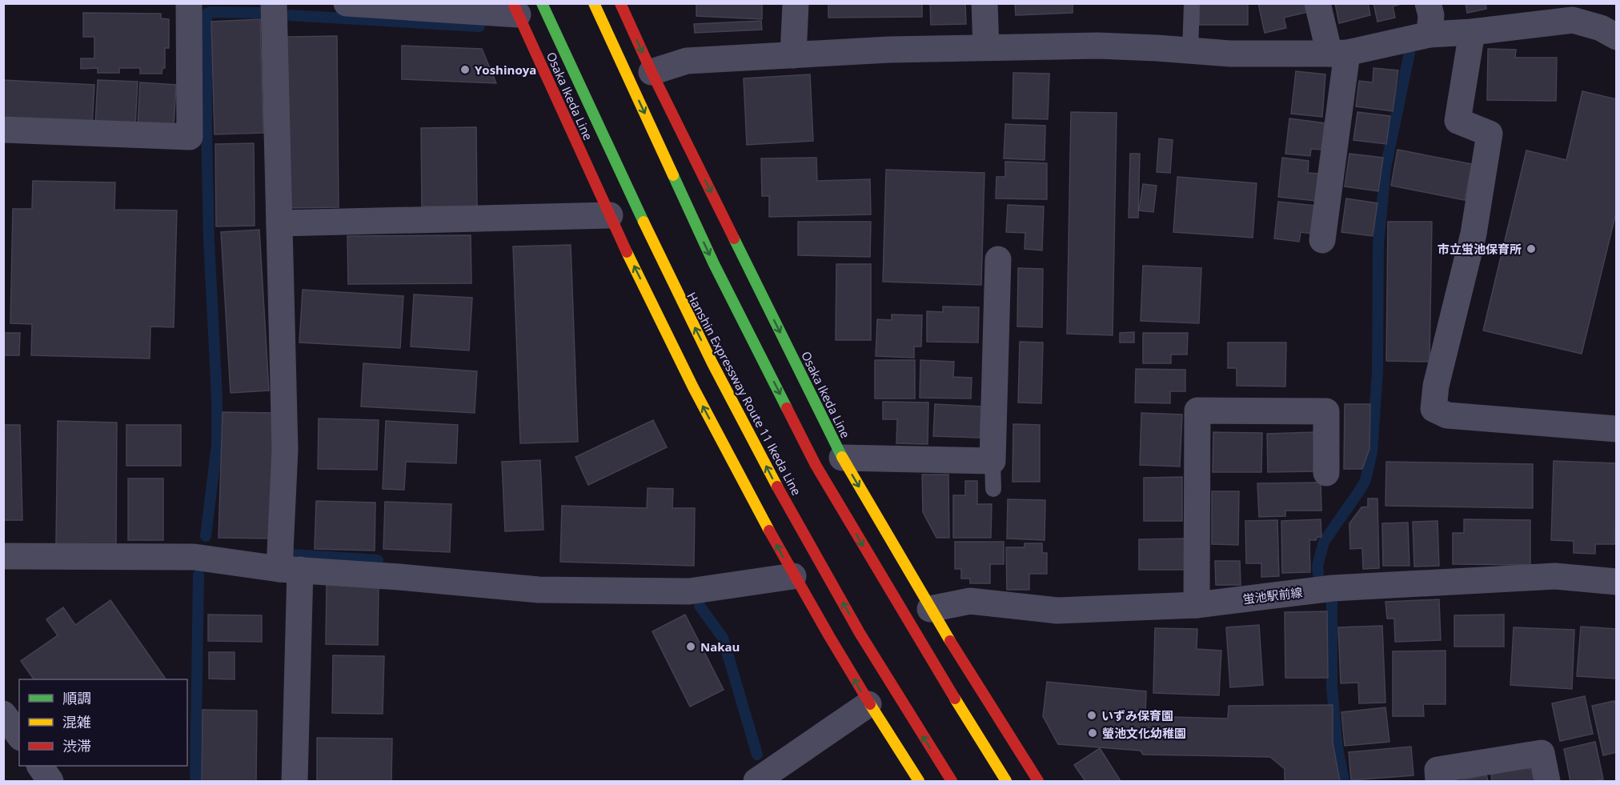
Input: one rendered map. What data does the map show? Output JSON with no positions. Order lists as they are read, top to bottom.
{
  "streets": {
    "main road": ["Osaka Ikeda Line", "Hanshin Expressway Route 11 Ikeda Line"],
    "street": ["蛍池駅前線"]
  },
  "crossings": [
    ["Osaka Ikeda Line", "蛍池駅前線"]
  ],
  "places": [
    "Yoshinoya",
    "市立蛍池保育所",
    "Nakau",
    "いずみ保育園",
    "螢池文化幼稚園"
  ],
  "legend": ["順調", "混雑", "渋滞"]
}
